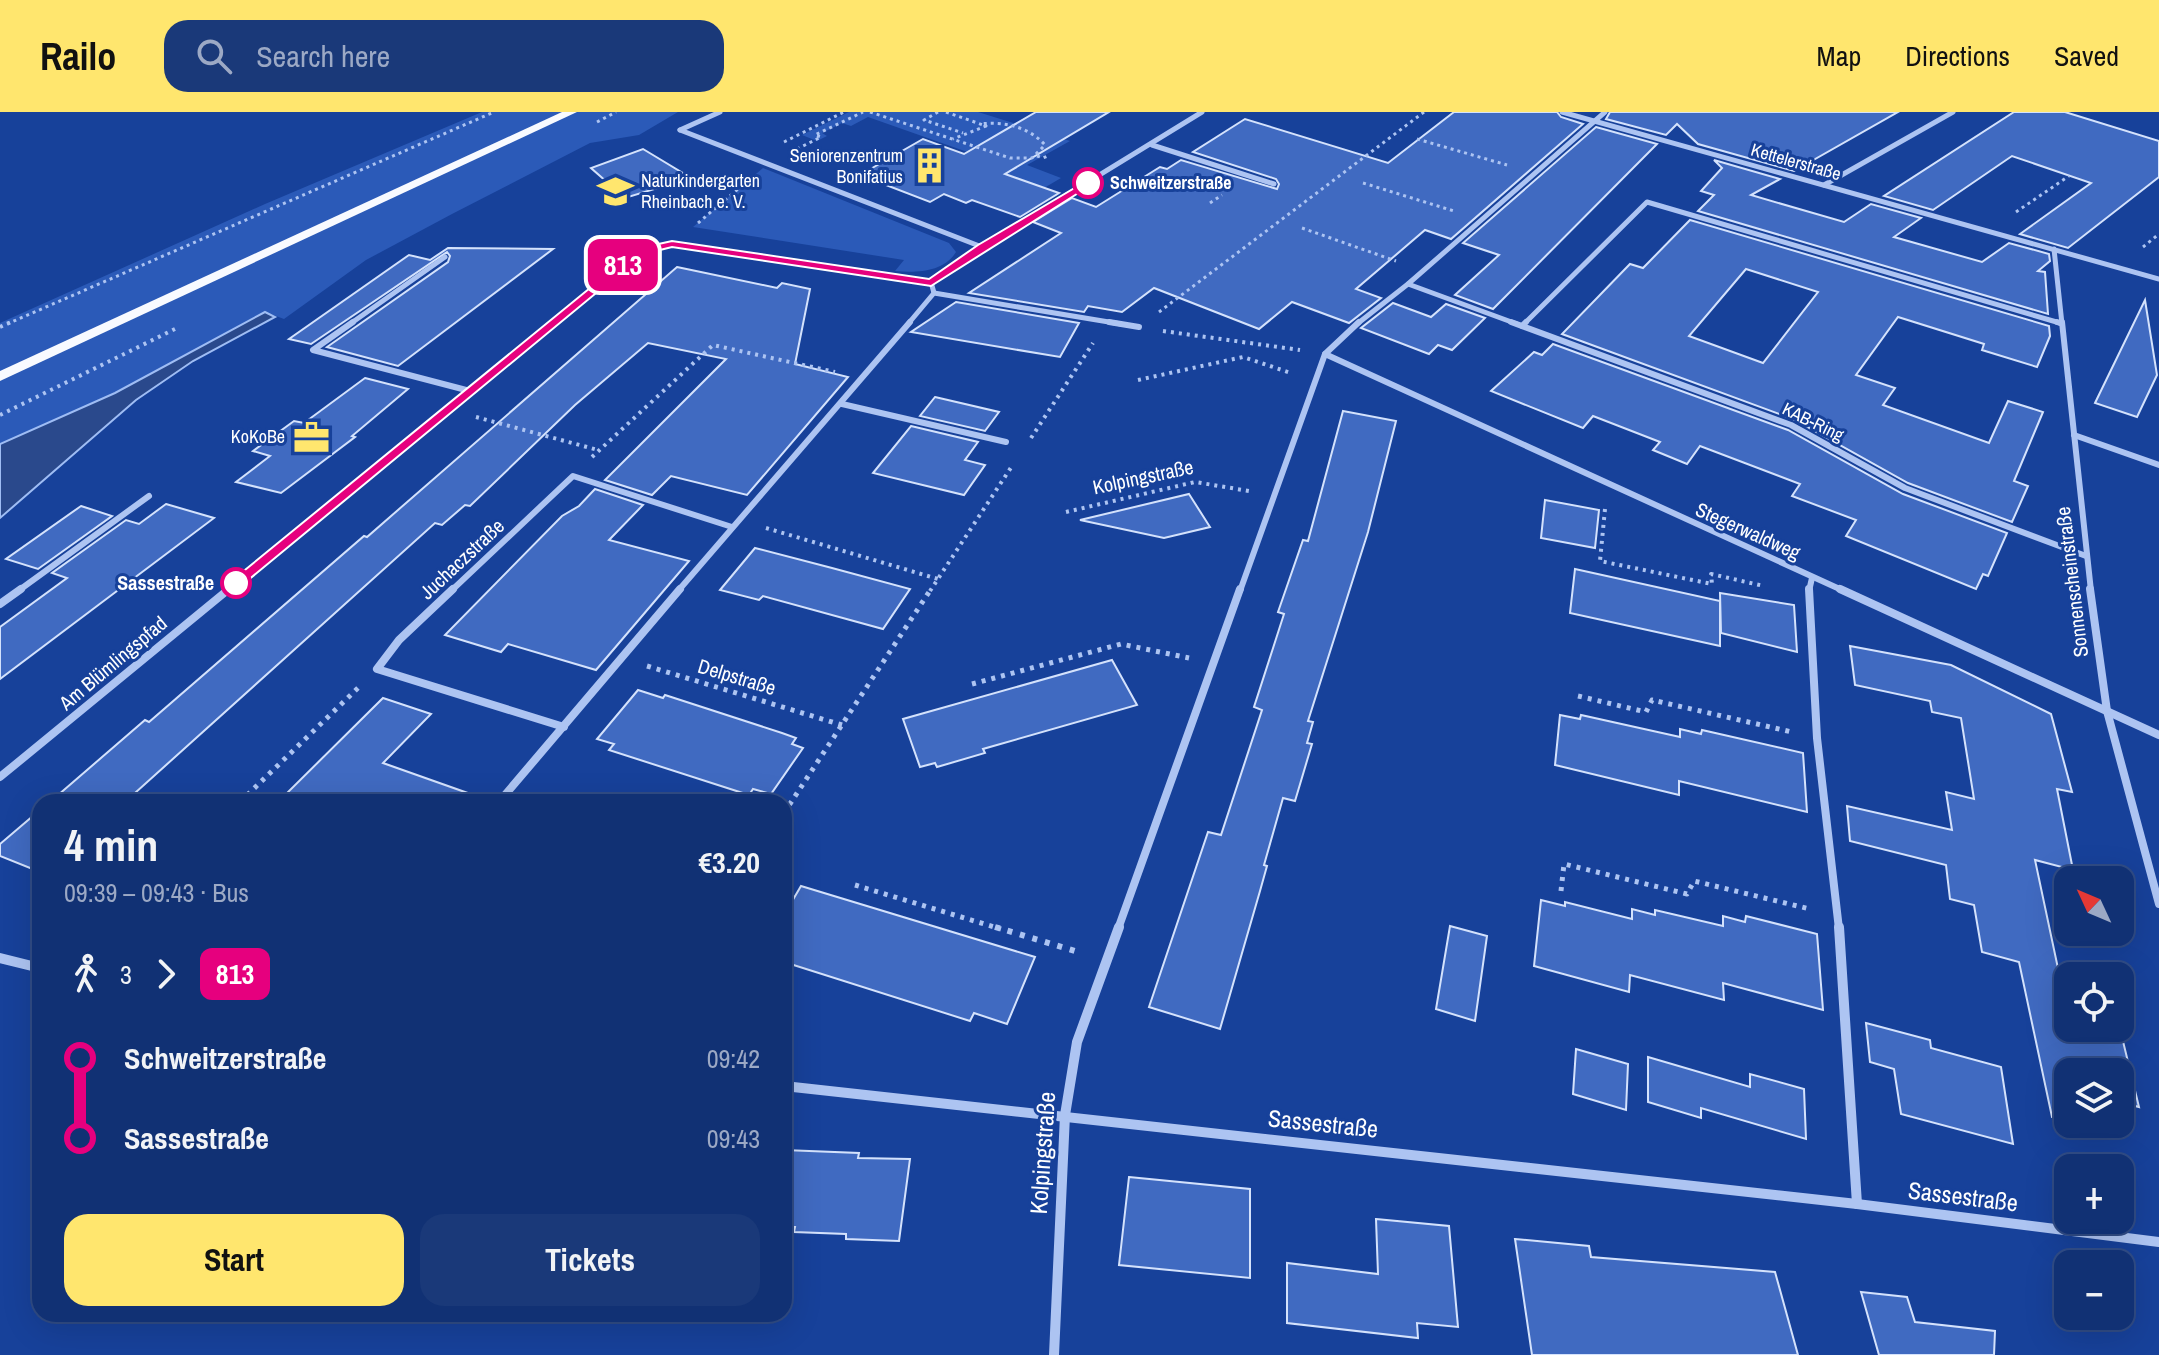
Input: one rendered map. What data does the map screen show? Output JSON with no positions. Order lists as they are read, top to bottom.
{
  "streets": {
    "street": [
      "Kettelerstraße",
      "KAB-Ring",
      "Kolpingstraße",
      "Stegerwaldweg",
      "Juchaczstraße",
      "Sonnenscheinstraße",
      "Am Blümlingspfad",
      "Sassestraße"
    ],
    "path": ["Delpstraße"]
  },
  "crossings": [
    ["Kettelerstraße", "Kolpingstraße"],
    ["Kettelerstraße", "Sonnenscheinstraße"],
    ["KAB-Ring", "Kolpingstraße"],
    ["KAB-Ring", "Sonnenscheinstraße"],
    ["Kolpingstraße", "Stegerwaldweg"],
    ["Kolpingstraße", "Sassestraße"],
    ["Stegerwaldweg", "Sonnenscheinstraße"]
  ],
  "places": {
    "building": ["Seniorenzentrum Bonifatius"],
    "other": ["Schweitzerstraße", "Sassestraße"],
    "school or university": ["Naturkindergarten Rheinbach e. V."],
    "office": ["KoKoBe"]
  },
  "lines": ["bus line 813"],
  "north": "top left",
  "page": {
    "header": "Railo",
    "search": "Search here",
    "nav": ["Map", "Directions", "Saved"],
    "on_map": "813",
    "heading": ["4 min", "09:39 – 09:43 · Bus", "€3.20"],
    "map_buttons": ["+", "−"],
    "legs": ["3", "813"],
    "list": [
      {
        "name": "Schweitzerstraße",
        "value": "09:42"
      },
      {
        "name": "Sassestraße",
        "value": "09:43"
      }
    ],
    "buttons": ["Start", "Tickets"]
  }
}
